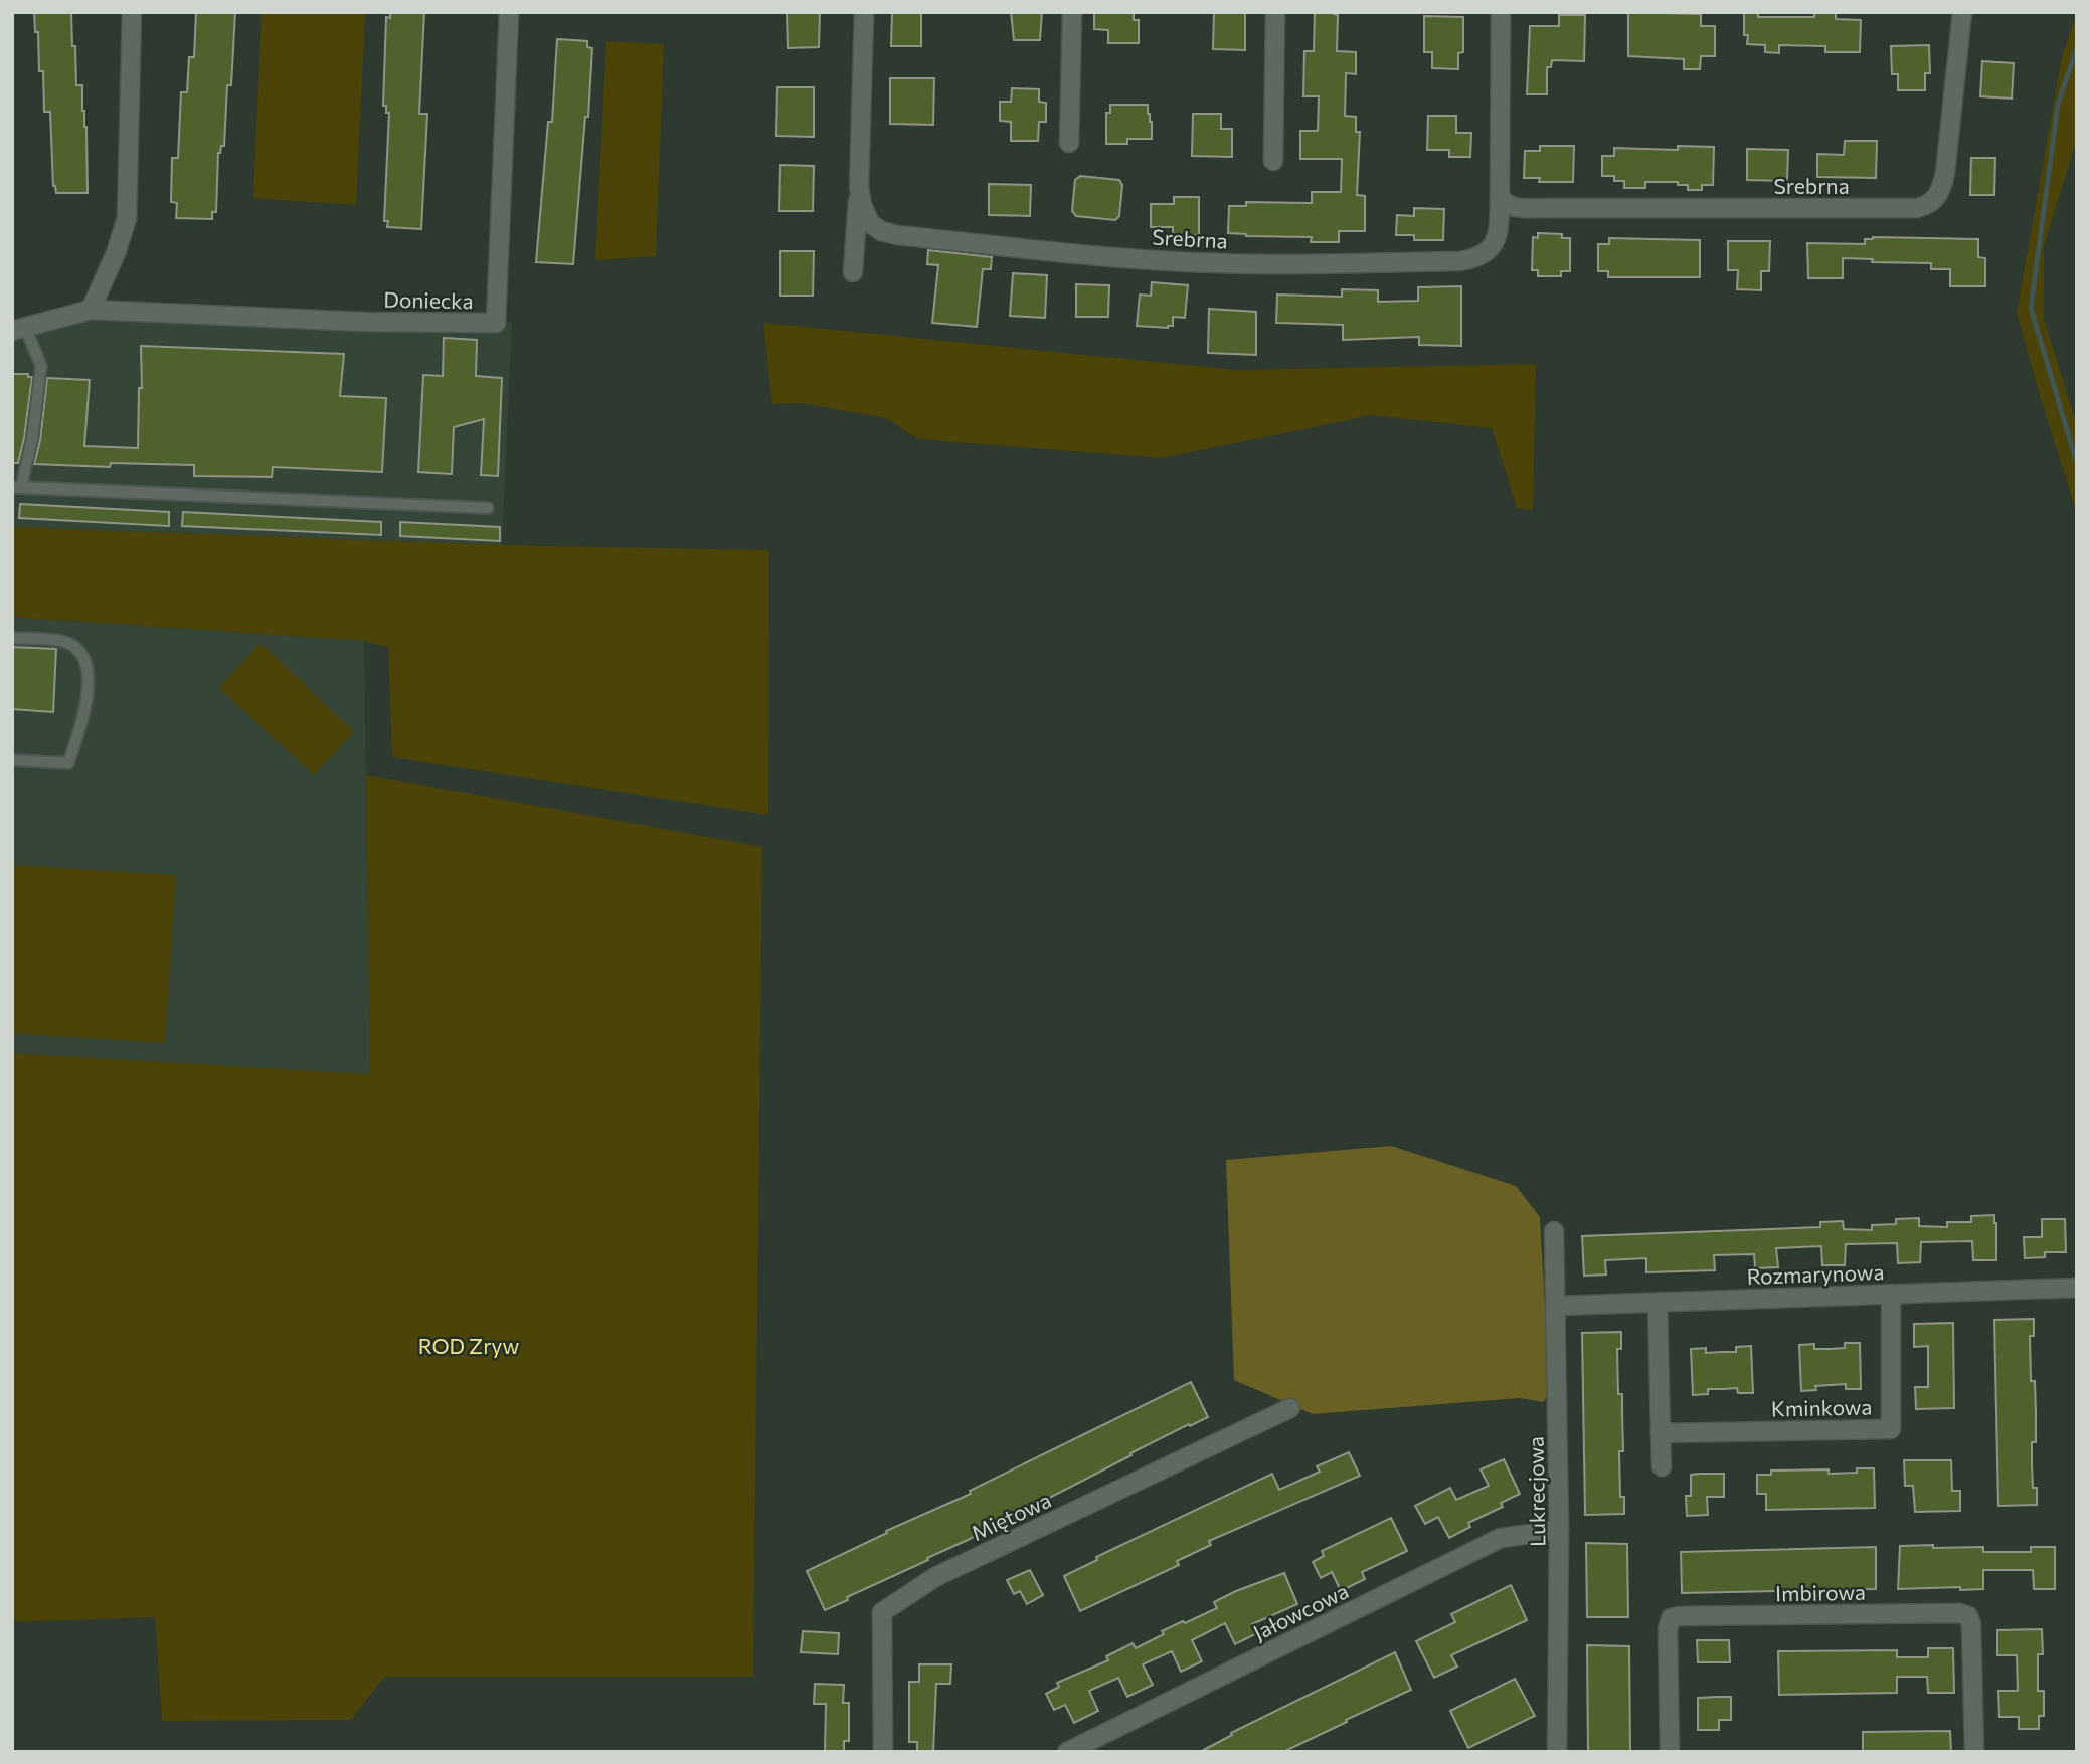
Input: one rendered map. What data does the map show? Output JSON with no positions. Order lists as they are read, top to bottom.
{
  "streets": {
    "street": [
      "Srebrna",
      "Doniecka",
      "Rozmarynowa",
      "Kminkowa",
      "Lukrecjowa",
      "Miętowa",
      "Imbirowa",
      "Jałowcowa"
    ]
  },
  "crossings": [
    ["Rozmarynowa", "Kminkowa"],
    ["Rozmarynowa", "Lukrecjowa"],
    ["Lukrecjowa", "Jałowcowa"]
  ],
  "parks": ["ROD Zryw"]
}
